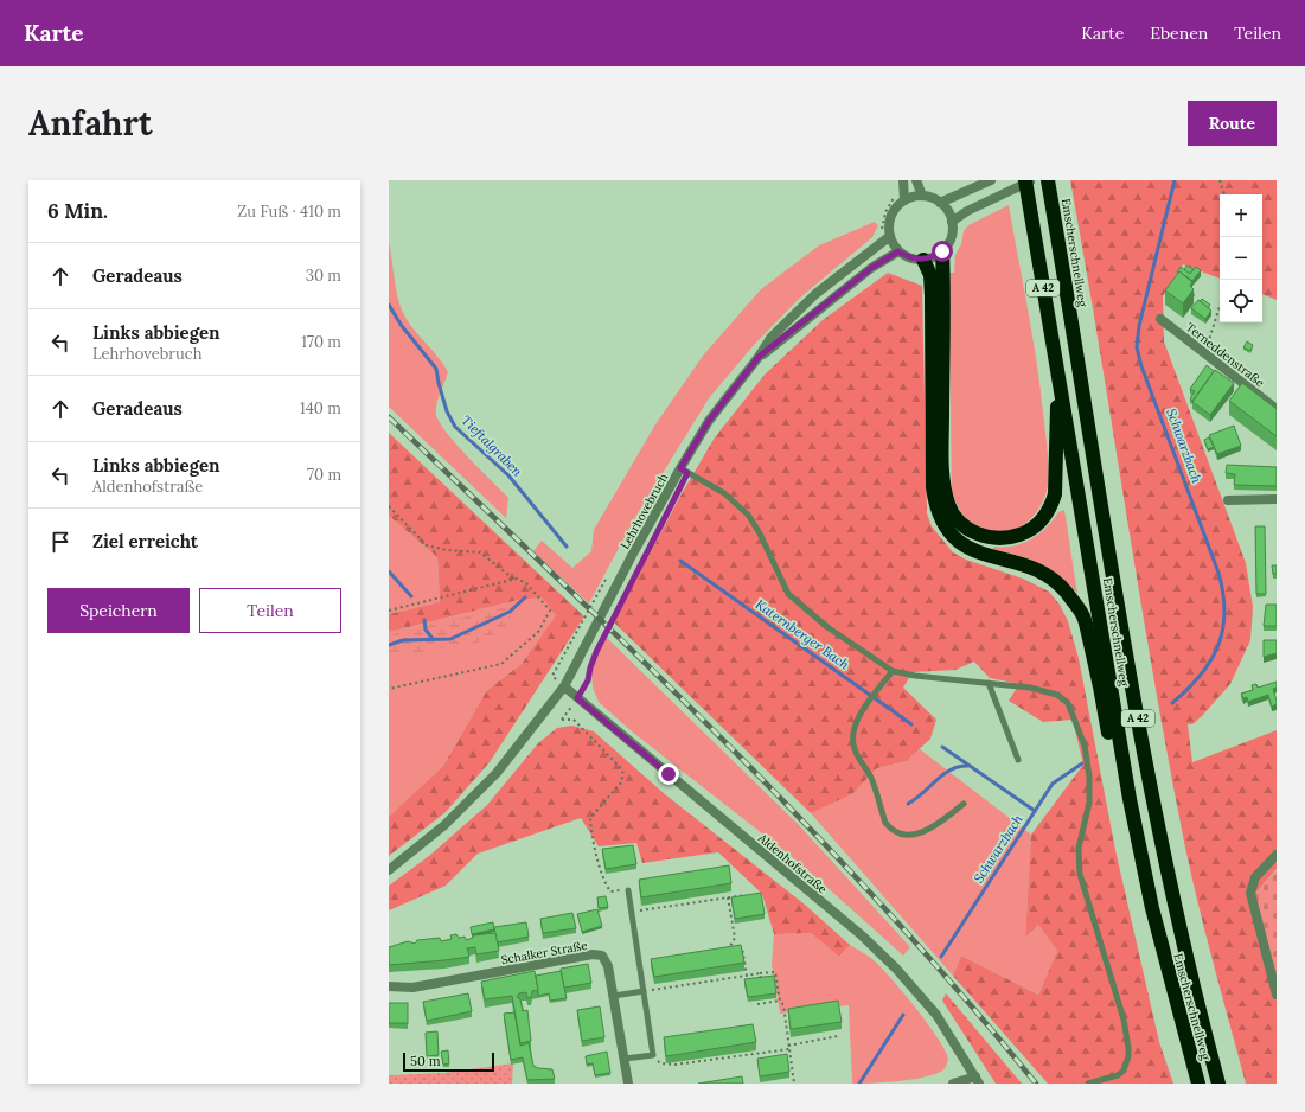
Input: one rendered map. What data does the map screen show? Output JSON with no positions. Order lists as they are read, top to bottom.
{
  "streets": {
    "highway": ["Emscherschnellweg", "A 42"],
    "street": [
      "Terneddenstraße",
      "Lehrhovebruch",
      "Aldenhofstraße",
      "Schalker Straße"
    ]
  },
  "crossings": [
    ["Lehrhovebruch", "Aldenhofstraße"]
  ],
  "water": ["Tieftalgraben", "Schwarzbach", "Katernberger Bach"],
  "scale_bar": "50 m",
  "page": {
    "header": "Karte",
    "nav": ["Karte", "Ebenen", "Teilen"],
    "buttons": [
      "Route",
      ["Speichern", "Teilen"]
    ],
    "title": "Anfahrt",
    "heading": ["6 Min.", "Zu Fuß · 410 m"],
    "map_buttons": ["+", "−"],
    "list": [
      ["Geradeaus", "30 m"],
      ["Links abbiegen", "Lehrhovebruch", "170 m"],
      ["Geradeaus", "140 m"],
      ["Links abbiegen", "Aldenhofstraße", "70 m"],
      "Ziel erreicht"
    ],
    "scale": "50 m"
  }
}
